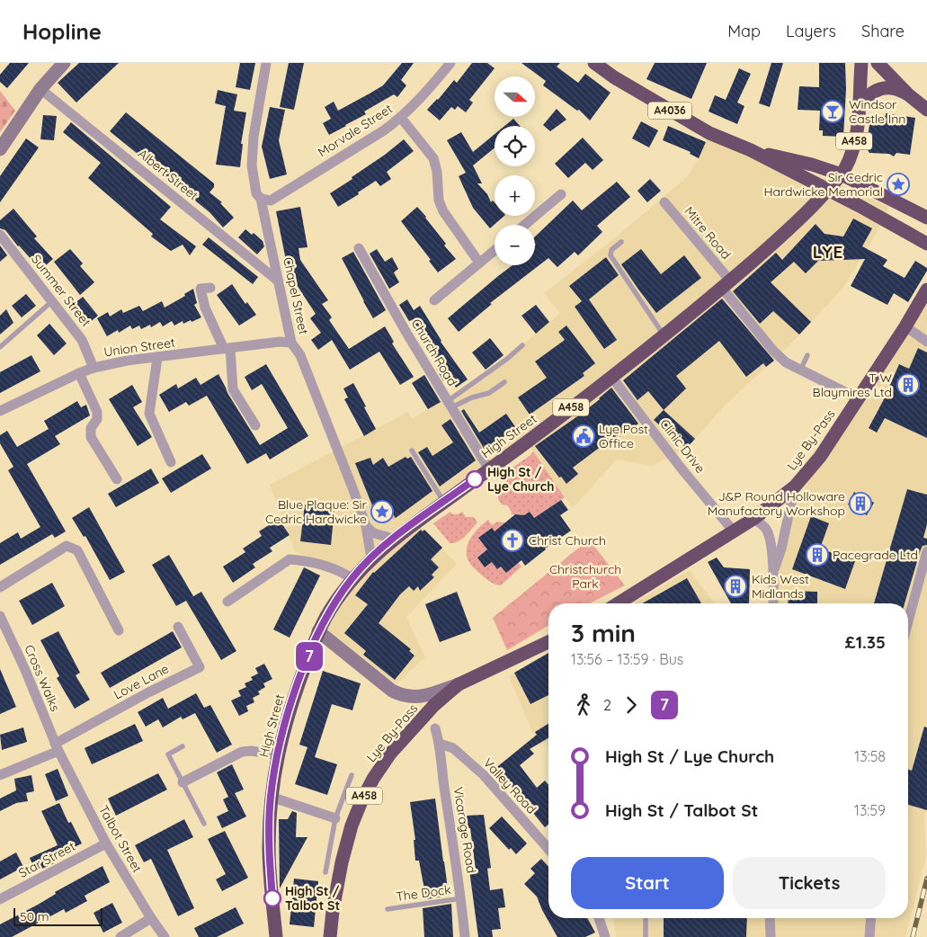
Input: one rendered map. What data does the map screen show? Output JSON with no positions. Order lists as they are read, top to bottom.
{
  "streets": {
    "highway": [
      "A4036",
      "A458",
      "High Street",
      "Lye By-Pass"
    ],
    "street": [
      "Morvale Street",
      "Albert Street",
      "Mitre Road",
      "Summer Street",
      "Chapel Street",
      "Union Street",
      "Church Road",
      "Clinic Drive",
      "Cross Walks",
      "Love Lane",
      "Valley Road",
      "Vicarage Road",
      "Talbot Street",
      "Star Street"
    ],
    "lane": ["The Dock"]
  },
  "crossings": [
    ["A4036", "A458"],
    ["A4036", "High Street"],
    ["Morvale Street", "Chapel Street"],
    ["A458", "High Street"],
    ["Albert Street", "Chapel Street"],
    ["Mitre Road", "High Street"],
    ["Mitre Road", "Lye By-Pass"],
    ["Summer Street", "Union Street"],
    ["Chapel Street", "Union Street"],
    ["Chapel Street", "High Street"],
    ["Church Road", "High Street"],
    ["High Street", "Clinic Drive"],
    ["Lye By-Pass", "Clinic Drive"],
    ["Cross Walks", "Love Lane"],
    ["Cross Walks", "Talbot Street"],
    ["Love Lane", "Talbot Street"],
    ["Valley Road", "Vicarage Road"],
    ["Vicarage Road", "The Dock"],
    ["Talbot Street", "Star Street"]
  ],
  "districts": ["LYE"],
  "parks": ["Christchurch Park"],
  "places": {
    "bar": ["Windsor Castle Inn"],
    "place": ["Sir Cedric Hardwicke Memorial", "Blue Plaque: Sir Cedric Hardwicke"],
    "building": [
      "T W Blaymires Ltd",
      "J&P Round Holloware Manufactory Workshop",
      "Pacegrade Ltd",
      "Kids West Midlands"
    ],
    "public building": ["Lye Post Office"],
    "other": ["High St / Lye Church", "High St / Talbot St"],
    "church": ["Christ Church"]
  },
  "lines": ["bus line 7"],
  "scale_bar": "50 m",
  "north": "right",
  "page": {
    "header": "Hopline",
    "nav": ["Map", "Layers", "Share"],
    "on_map": "7",
    "map_buttons": ["+", "−"],
    "heading": ["3 min", "13:56 – 13:59 · Bus", "£1.35"],
    "legs": ["2", "7"],
    "list": [
      {
        "name": "High St / Lye Church",
        "value": "13:58"
      },
      {
        "name": "High St / Talbot St",
        "value": "13:59"
      }
    ],
    "buttons": ["Start", "Tickets"],
    "scale": "50 m"
  }
}
